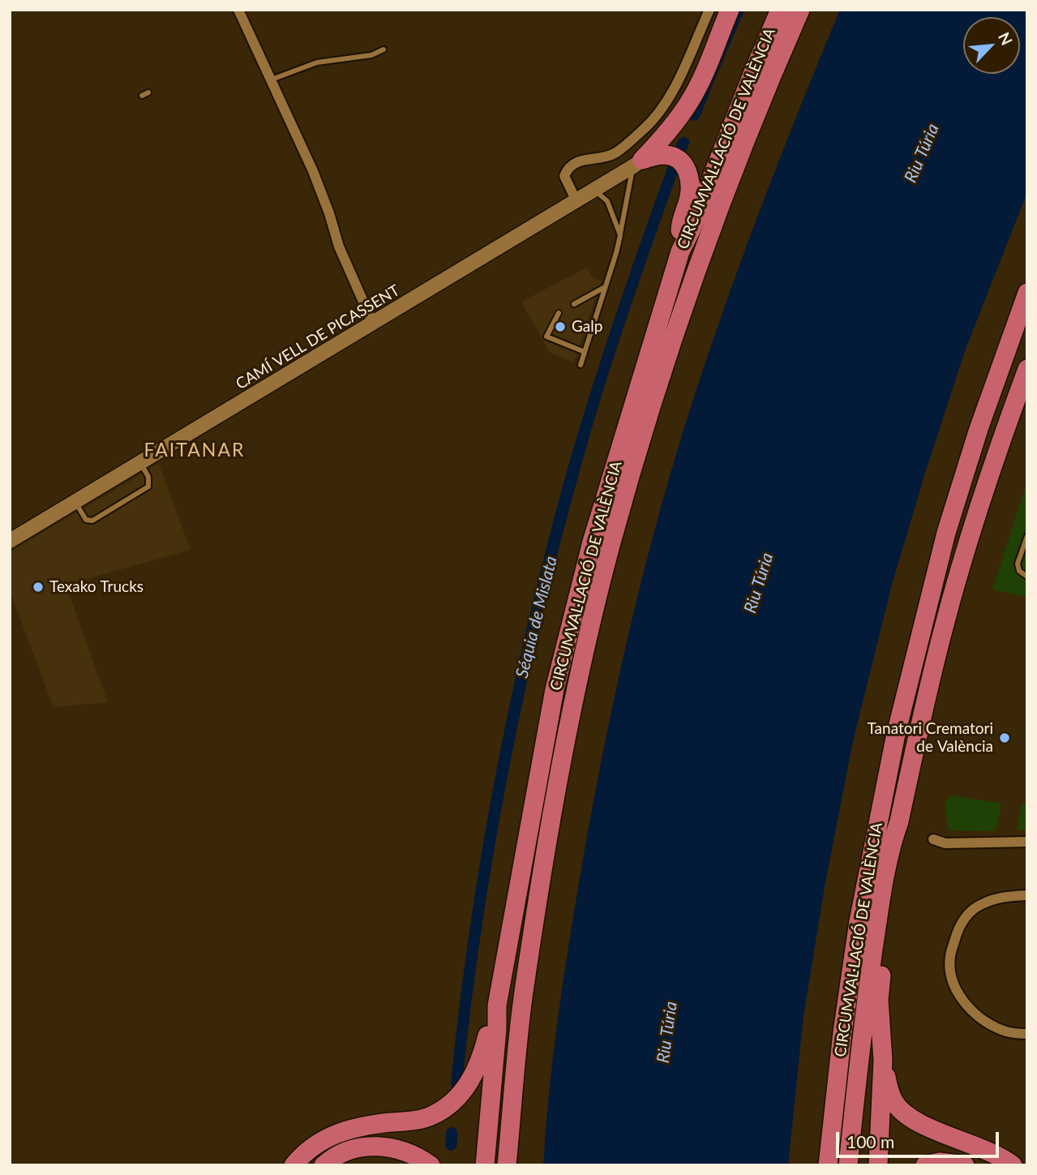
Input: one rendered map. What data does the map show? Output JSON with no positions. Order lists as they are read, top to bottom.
{
  "streets": {
    "highway": ["CIRCUMVAL·LACIÓ DE VALÈNCIA"],
    "street": ["CAMÍ VELL DE PICASSENT"]
  },
  "districts": ["FAITANAR"],
  "water": ["Riu Túria", "Séquia de Mislata"],
  "places": ["Galp", "Texako Trucks", "Tanatori Crematori de València"],
  "scale_bar": "100 m",
  "north": "top right"
}
